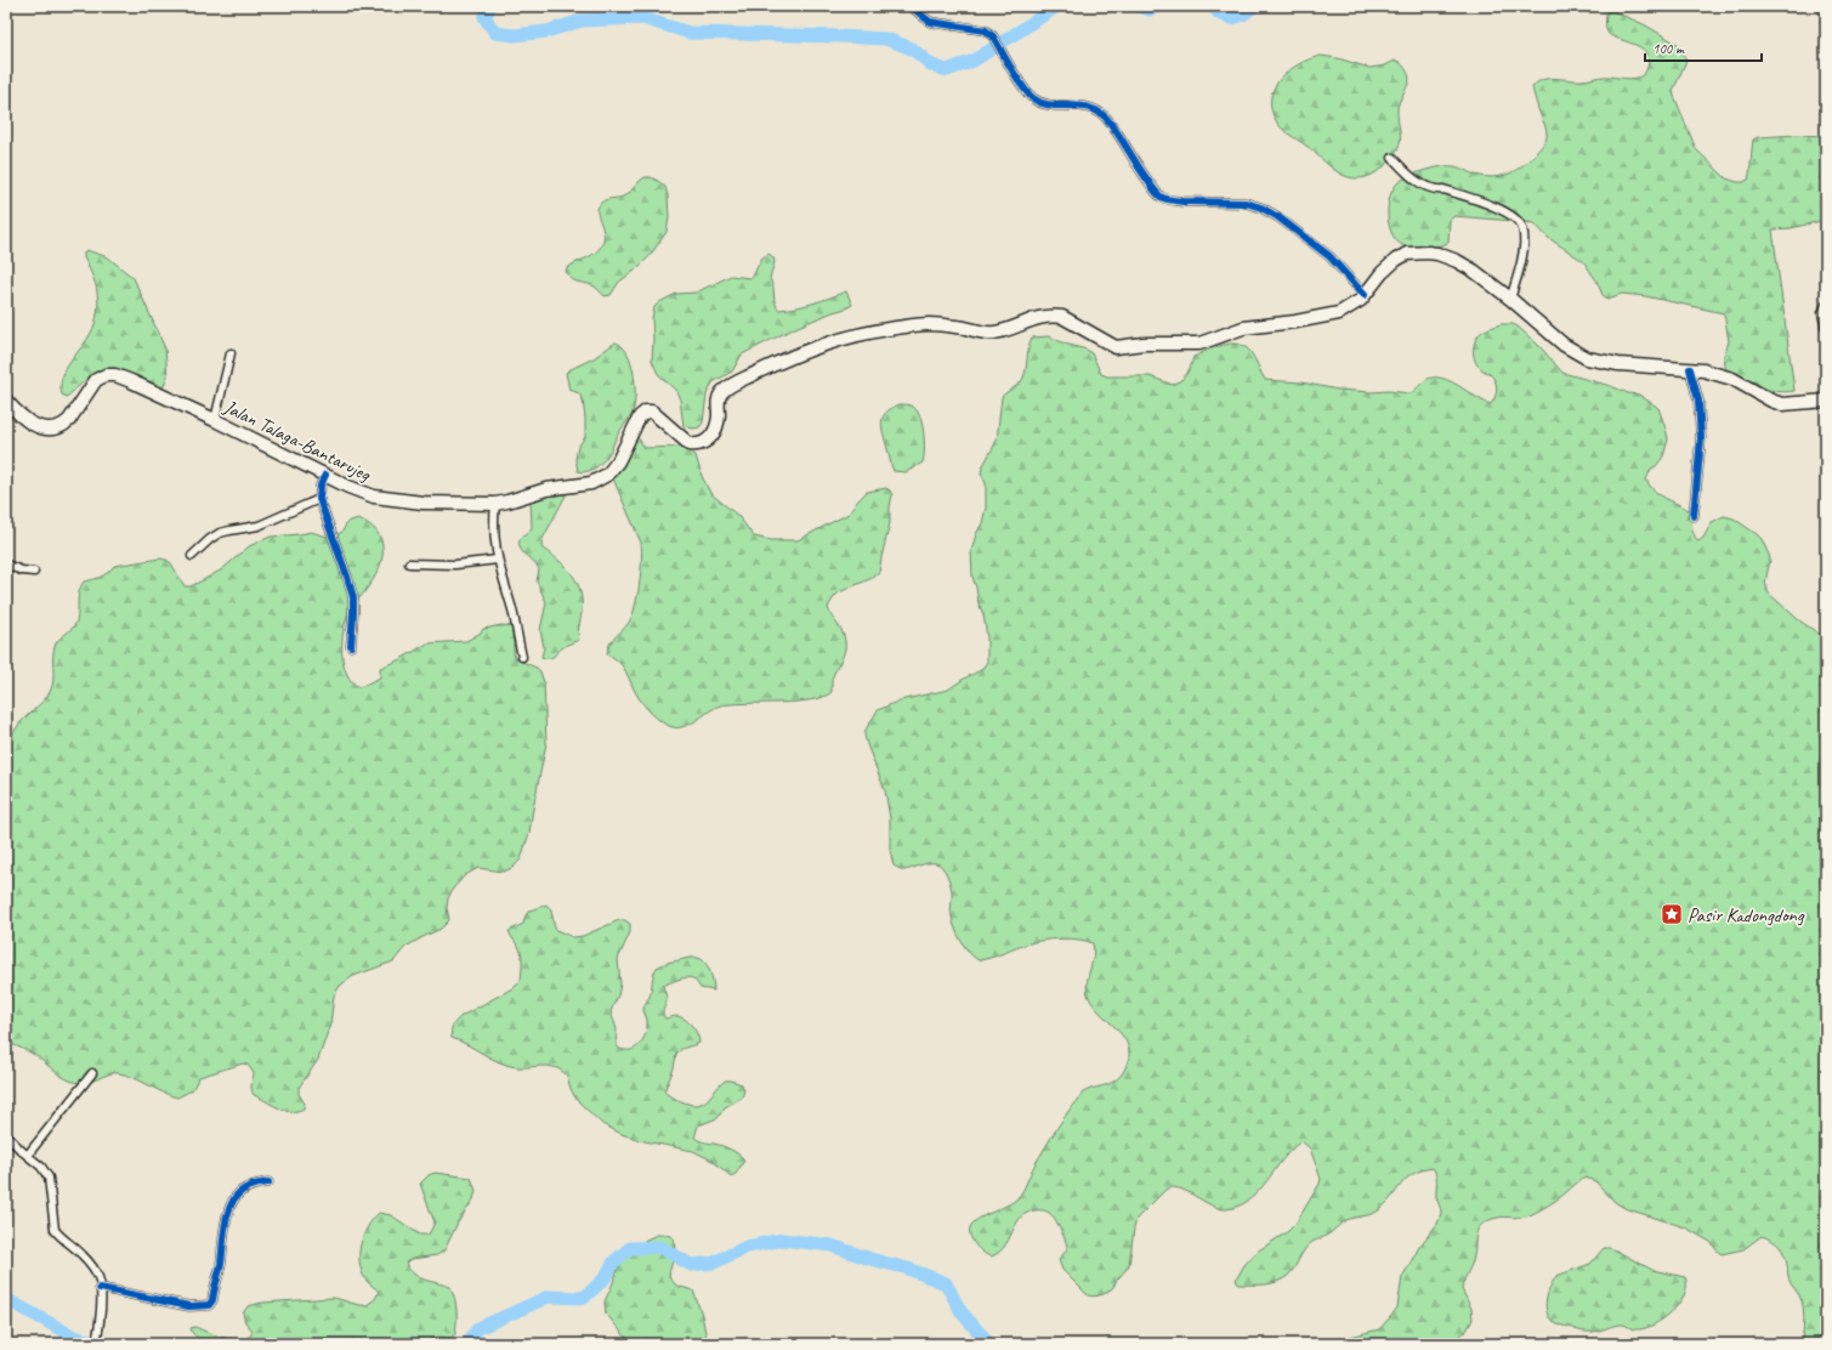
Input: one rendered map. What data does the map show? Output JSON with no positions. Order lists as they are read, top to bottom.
{
  "streets": {
    "main road": ["Jalan Talaga-Bantarujeg"]
  },
  "places": {
    "place": ["Pasir Kadongdong"]
  },
  "scale_bar": "100 m"
}
